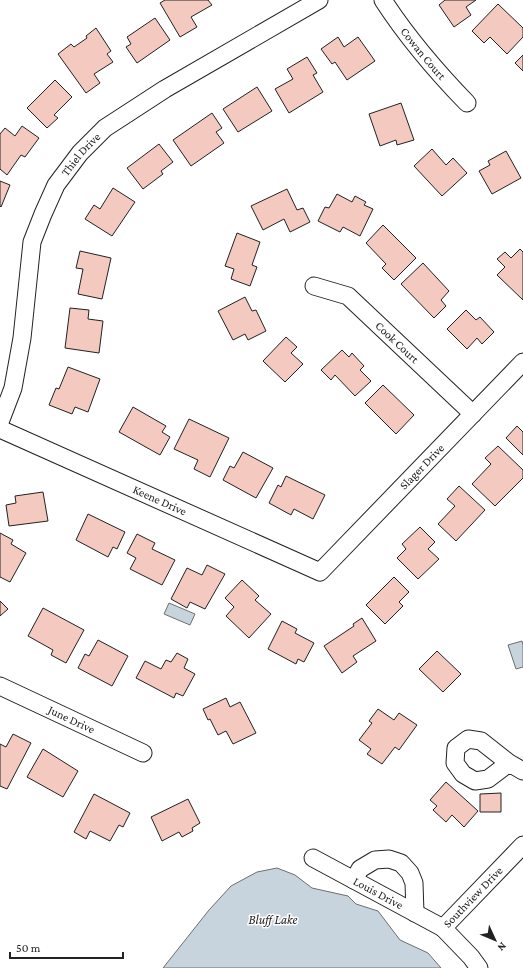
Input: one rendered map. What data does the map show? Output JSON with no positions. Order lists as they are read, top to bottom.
{
  "streets": {
    "street": [
      "Cowan Court",
      "Thiel Drive",
      "Cook Court",
      "Slager Drive",
      "Keene Drive",
      "June Drive",
      "Louis Drive",
      "Southview Drive"
    ]
  },
  "crossings": [
    ["Cook Court", "Slager Drive"],
    ["Slager Drive", "Keene Drive"],
    ["Louis Drive", "Southview Drive"]
  ],
  "water": ["Bluff Lake"],
  "scale_bar": "50 m",
  "north": "bottom right"
}
